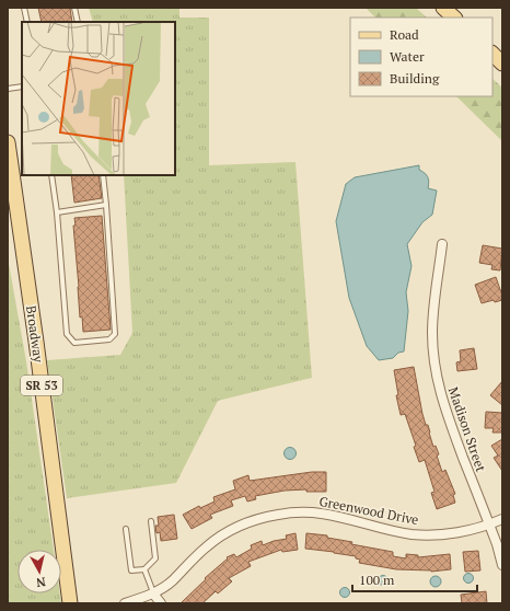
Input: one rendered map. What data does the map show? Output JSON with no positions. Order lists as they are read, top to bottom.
{
  "streets": {
    "main road": ["Broadway", "SR 53"],
    "street": ["Madison Street", "Greenwood Drive"]
  },
  "crossings": [
    ["Madison Street", "Greenwood Drive"]
  ],
  "legend": ["Road", "Water", "Building"],
  "scale_bar": "100 m",
  "north": "bottom"
}
